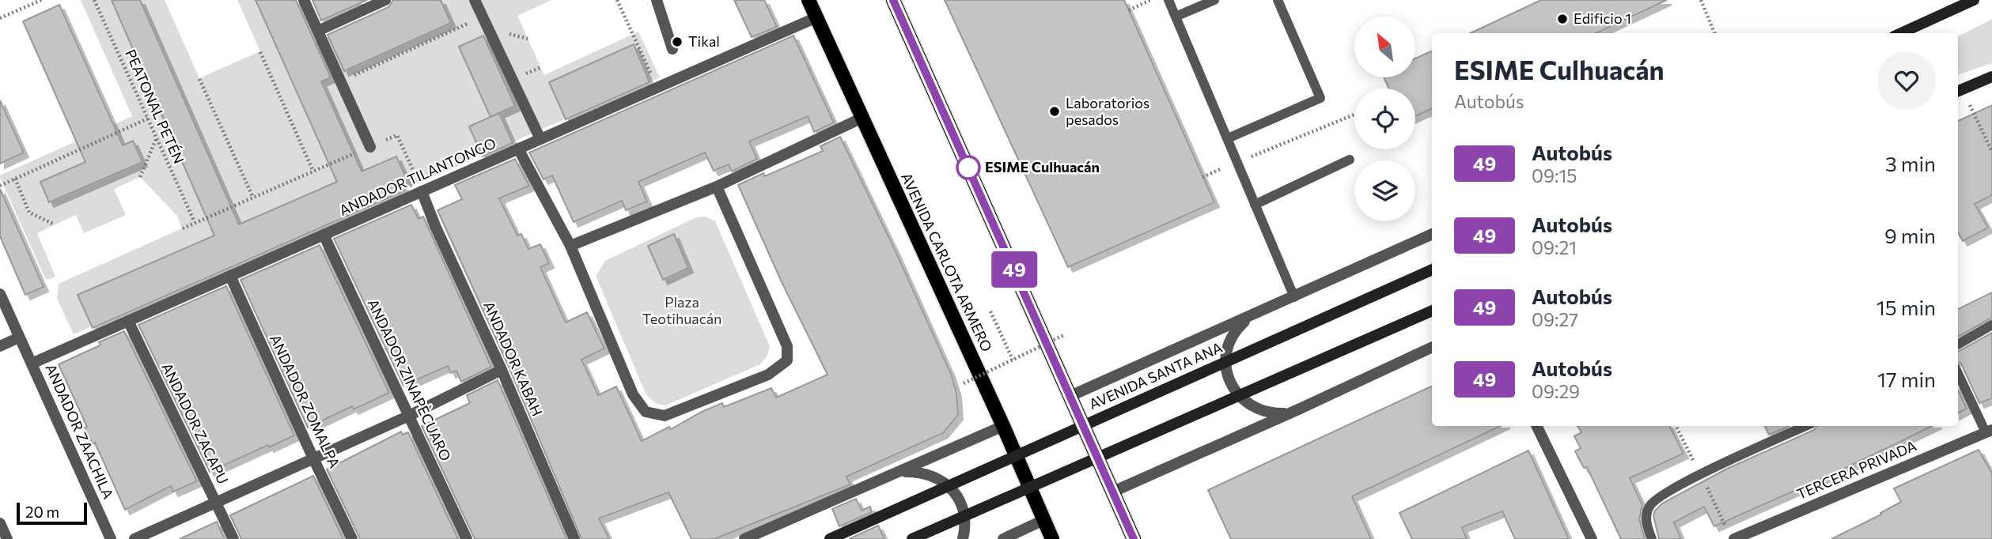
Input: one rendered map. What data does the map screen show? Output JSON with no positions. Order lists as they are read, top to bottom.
{
  "streets": {
    "main road": ["AVENIDA CARLOTA ARMERO", "AVENIDA SANTA ANA"],
    "street": [
      "ANDADOR TILANTONGO",
      "ANDADOR KABAH",
      "ANDADOR ZINAPÈCUARO",
      "ANDADOR ZOMALPA",
      "ANDADOR ZACAPU",
      "ANDADOR ZAACHILA",
      "TERCERA PRIVADA"
    ],
    "path": ["PEATONAL PETÉN"]
  },
  "crossings": [
    ["ANDADOR TILANTONGO", "AVENIDA CARLOTA ARMERO"],
    ["ANDADOR TILANTONGO", "ANDADOR KABAH"],
    ["ANDADOR TILANTONGO", "ANDADOR ZINAPÈCUARO"],
    ["ANDADOR TILANTONGO", "ANDADOR ZOMALPA"],
    ["ANDADOR TILANTONGO", "ANDADOR ZACAPU"],
    ["ANDADOR TILANTONGO", "ANDADOR ZAACHILA"]
  ],
  "parks": ["Plaza Teotihuacán"],
  "places": [
    "Edificio 1",
    "Tikal",
    "Laboratorios pesados",
    "ESIME Culhuacán"
  ],
  "lines": ["bus line 49"],
  "scale_bar": "20 m",
  "north": "top left",
  "page": {
    "on_map": "49",
    "heading": ["ESIME Culhuacán", "Autobús"],
    "list": [
      {
        "mark": "49",
        "name": "Autobús",
        "note": "09:15",
        "value": "3 min"
      },
      {
        "mark": "49",
        "name": "Autobús",
        "note": "09:21",
        "value": "9 min"
      },
      {
        "mark": "49",
        "name": "Autobús",
        "note": "09:27",
        "value": "15 min"
      },
      {
        "mark": "49",
        "name": "Autobús",
        "note": "09:29",
        "value": "17 min"
      }
    ],
    "scale": "20 m"
  }
}
